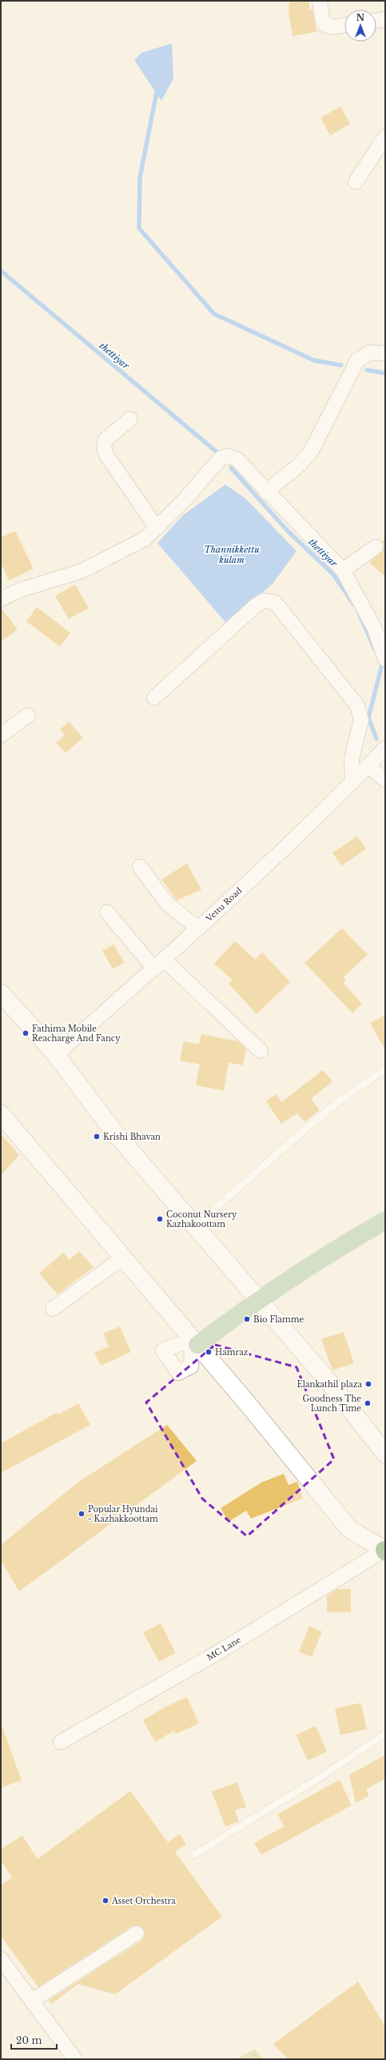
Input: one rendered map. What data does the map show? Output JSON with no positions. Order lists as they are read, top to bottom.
{
  "streets": {
    "street": ["Vettu Road", "MC Lane"]
  },
  "water": ["thettiyar", "Thannikkettu kulam"],
  "places": [
    "Fathima Mobile Reacharge And Fancy",
    "Krishi Bhavan",
    "Coconut Nursery Kazhakoottam",
    "Bio Flamme",
    "Hamraz",
    "Elankathil plaza",
    "Goodness The Lunch Time",
    "Popular Hyundai - Kazhakkoottam",
    "Asset Orchestra"
  ],
  "scale_bar": "20 m",
  "north": "top"
}
